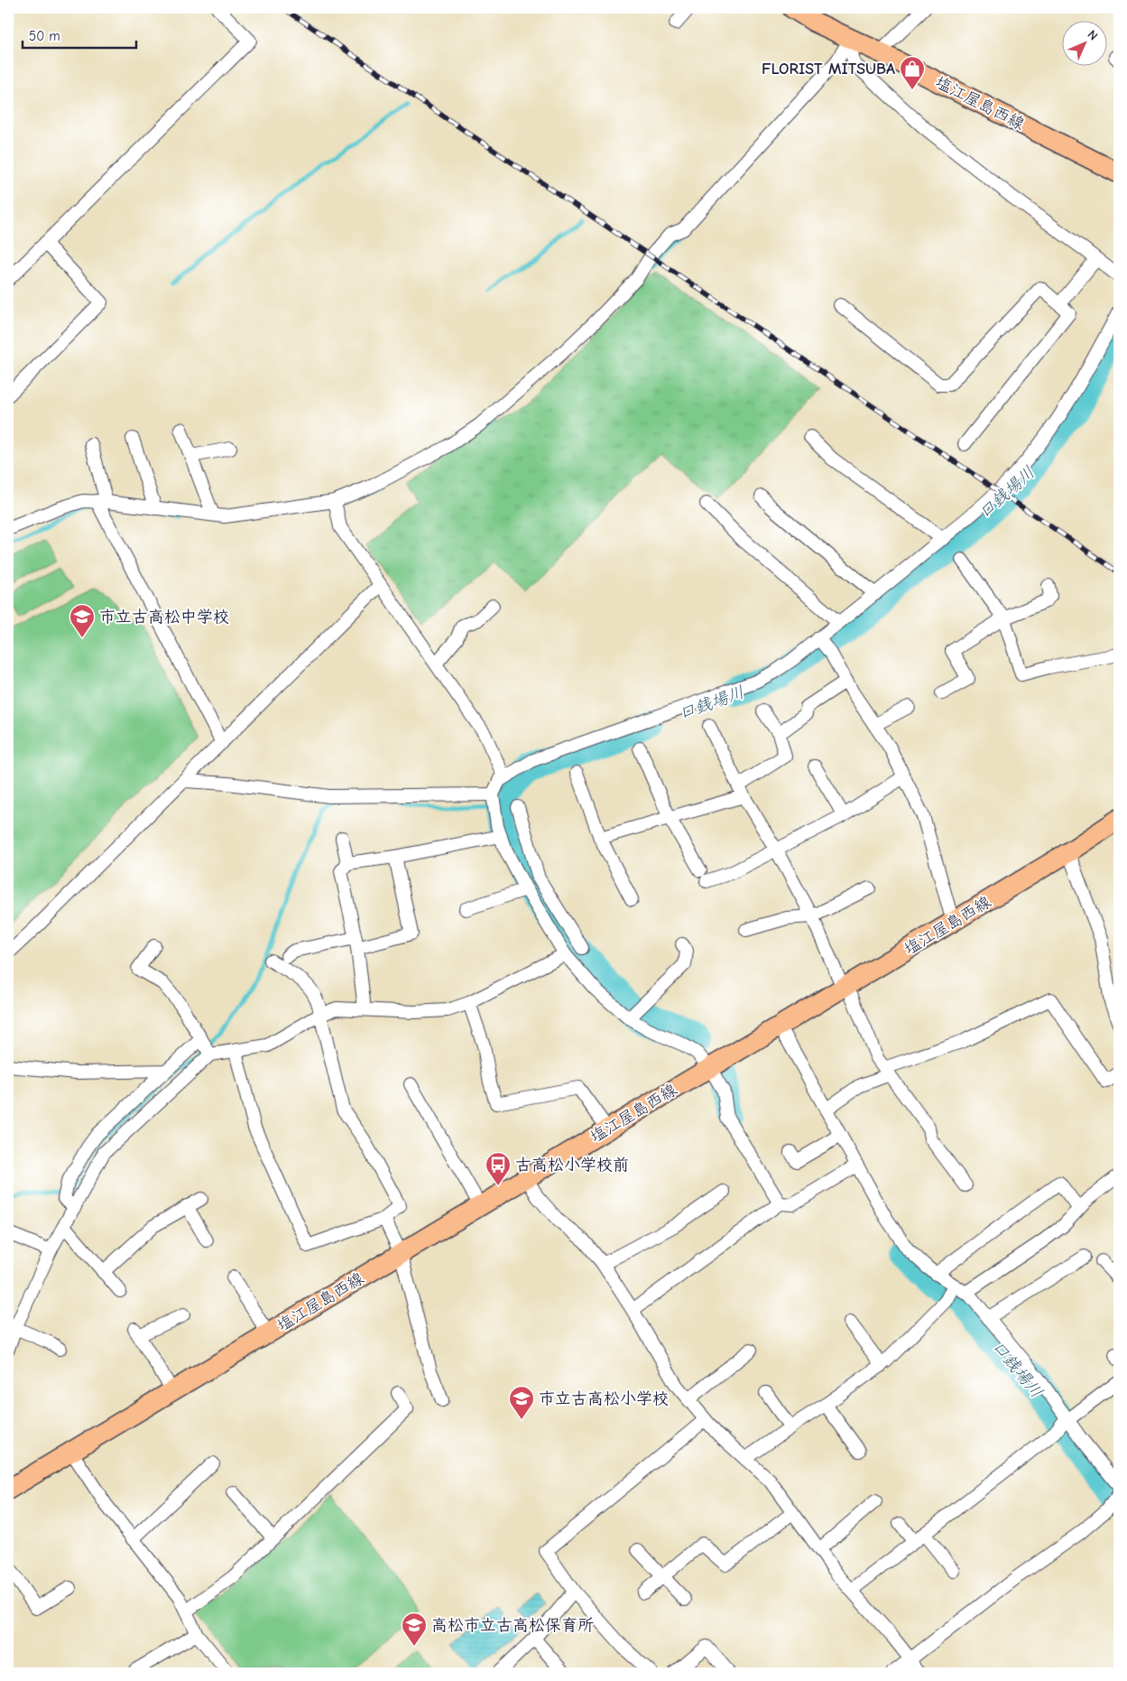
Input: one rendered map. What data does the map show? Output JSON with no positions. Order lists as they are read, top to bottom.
{
  "streets": {
    "main road": ["塩江屋島西線"]
  },
  "water": ["口銭場川"],
  "places": {
    "shop": ["FLORIST MITSUBA"],
    "school or university": ["市立古高松中学校", "市立古高松小学校", "高松市立古高松保育所"],
    "bus stop": ["古高松小学校前"]
  },
  "scale_bar": "50 m",
  "north": "top right"
}
